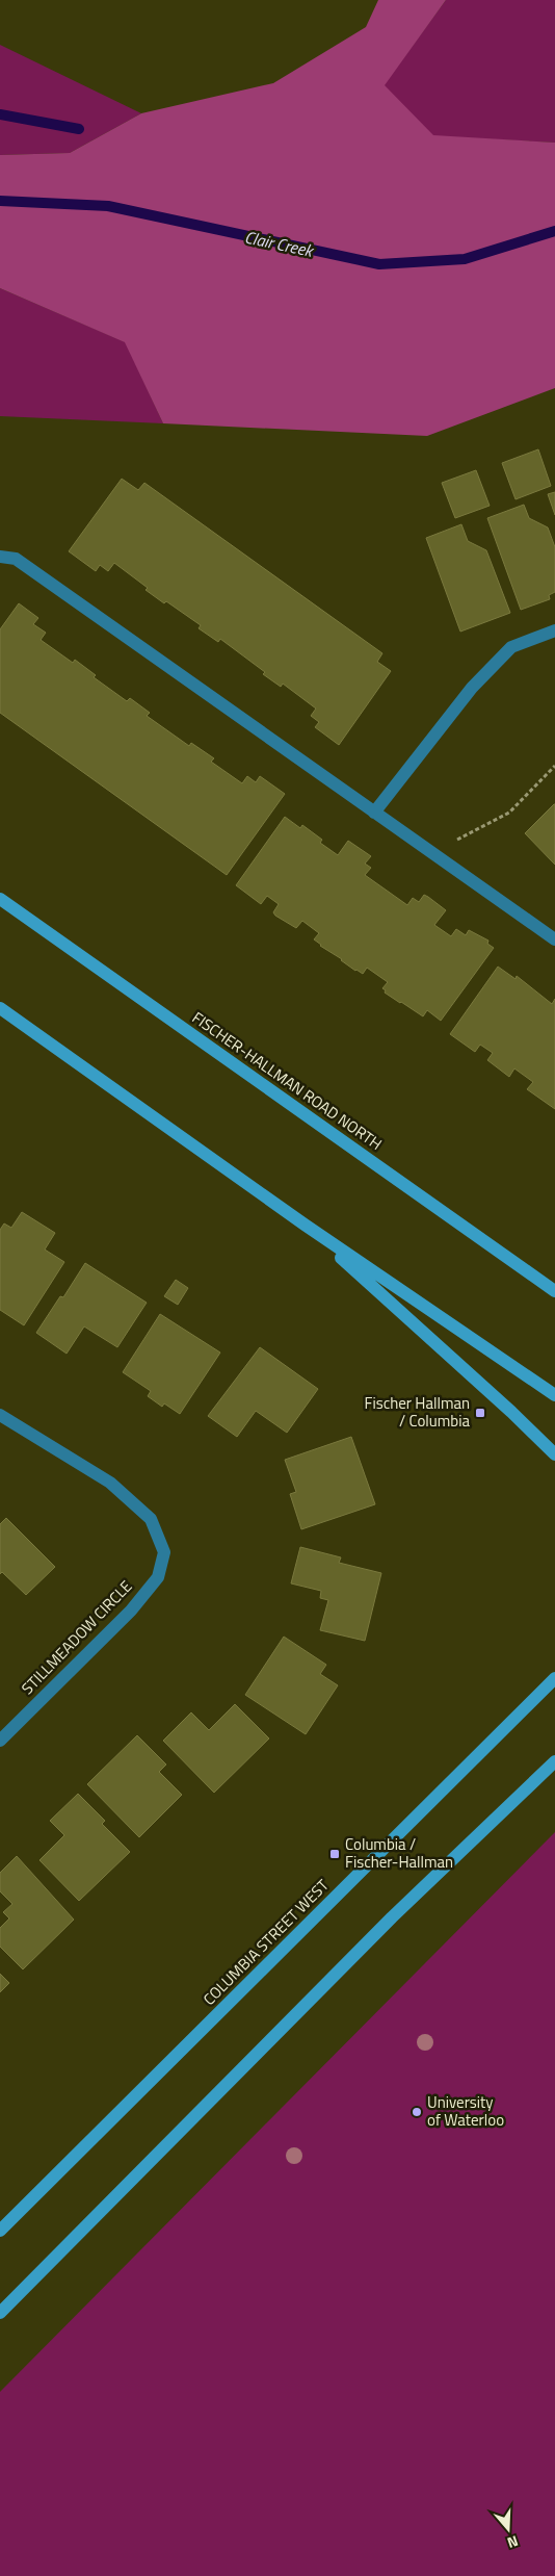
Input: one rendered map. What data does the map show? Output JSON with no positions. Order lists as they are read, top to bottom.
{
  "streets": {
    "main road": ["FISCHER-HALLMAN ROAD NORTH", "COLUMBIA STREET WEST"],
    "street": ["STILLMEADOW CIRCLE"]
  },
  "water": ["Clair Creek"],
  "places": {
    "transit": ["Fischer Hallman / Columbia", "Columbia / Fischer-Hallman"],
    "other": ["University of Waterloo"]
  },
  "north": "bottom"
}
